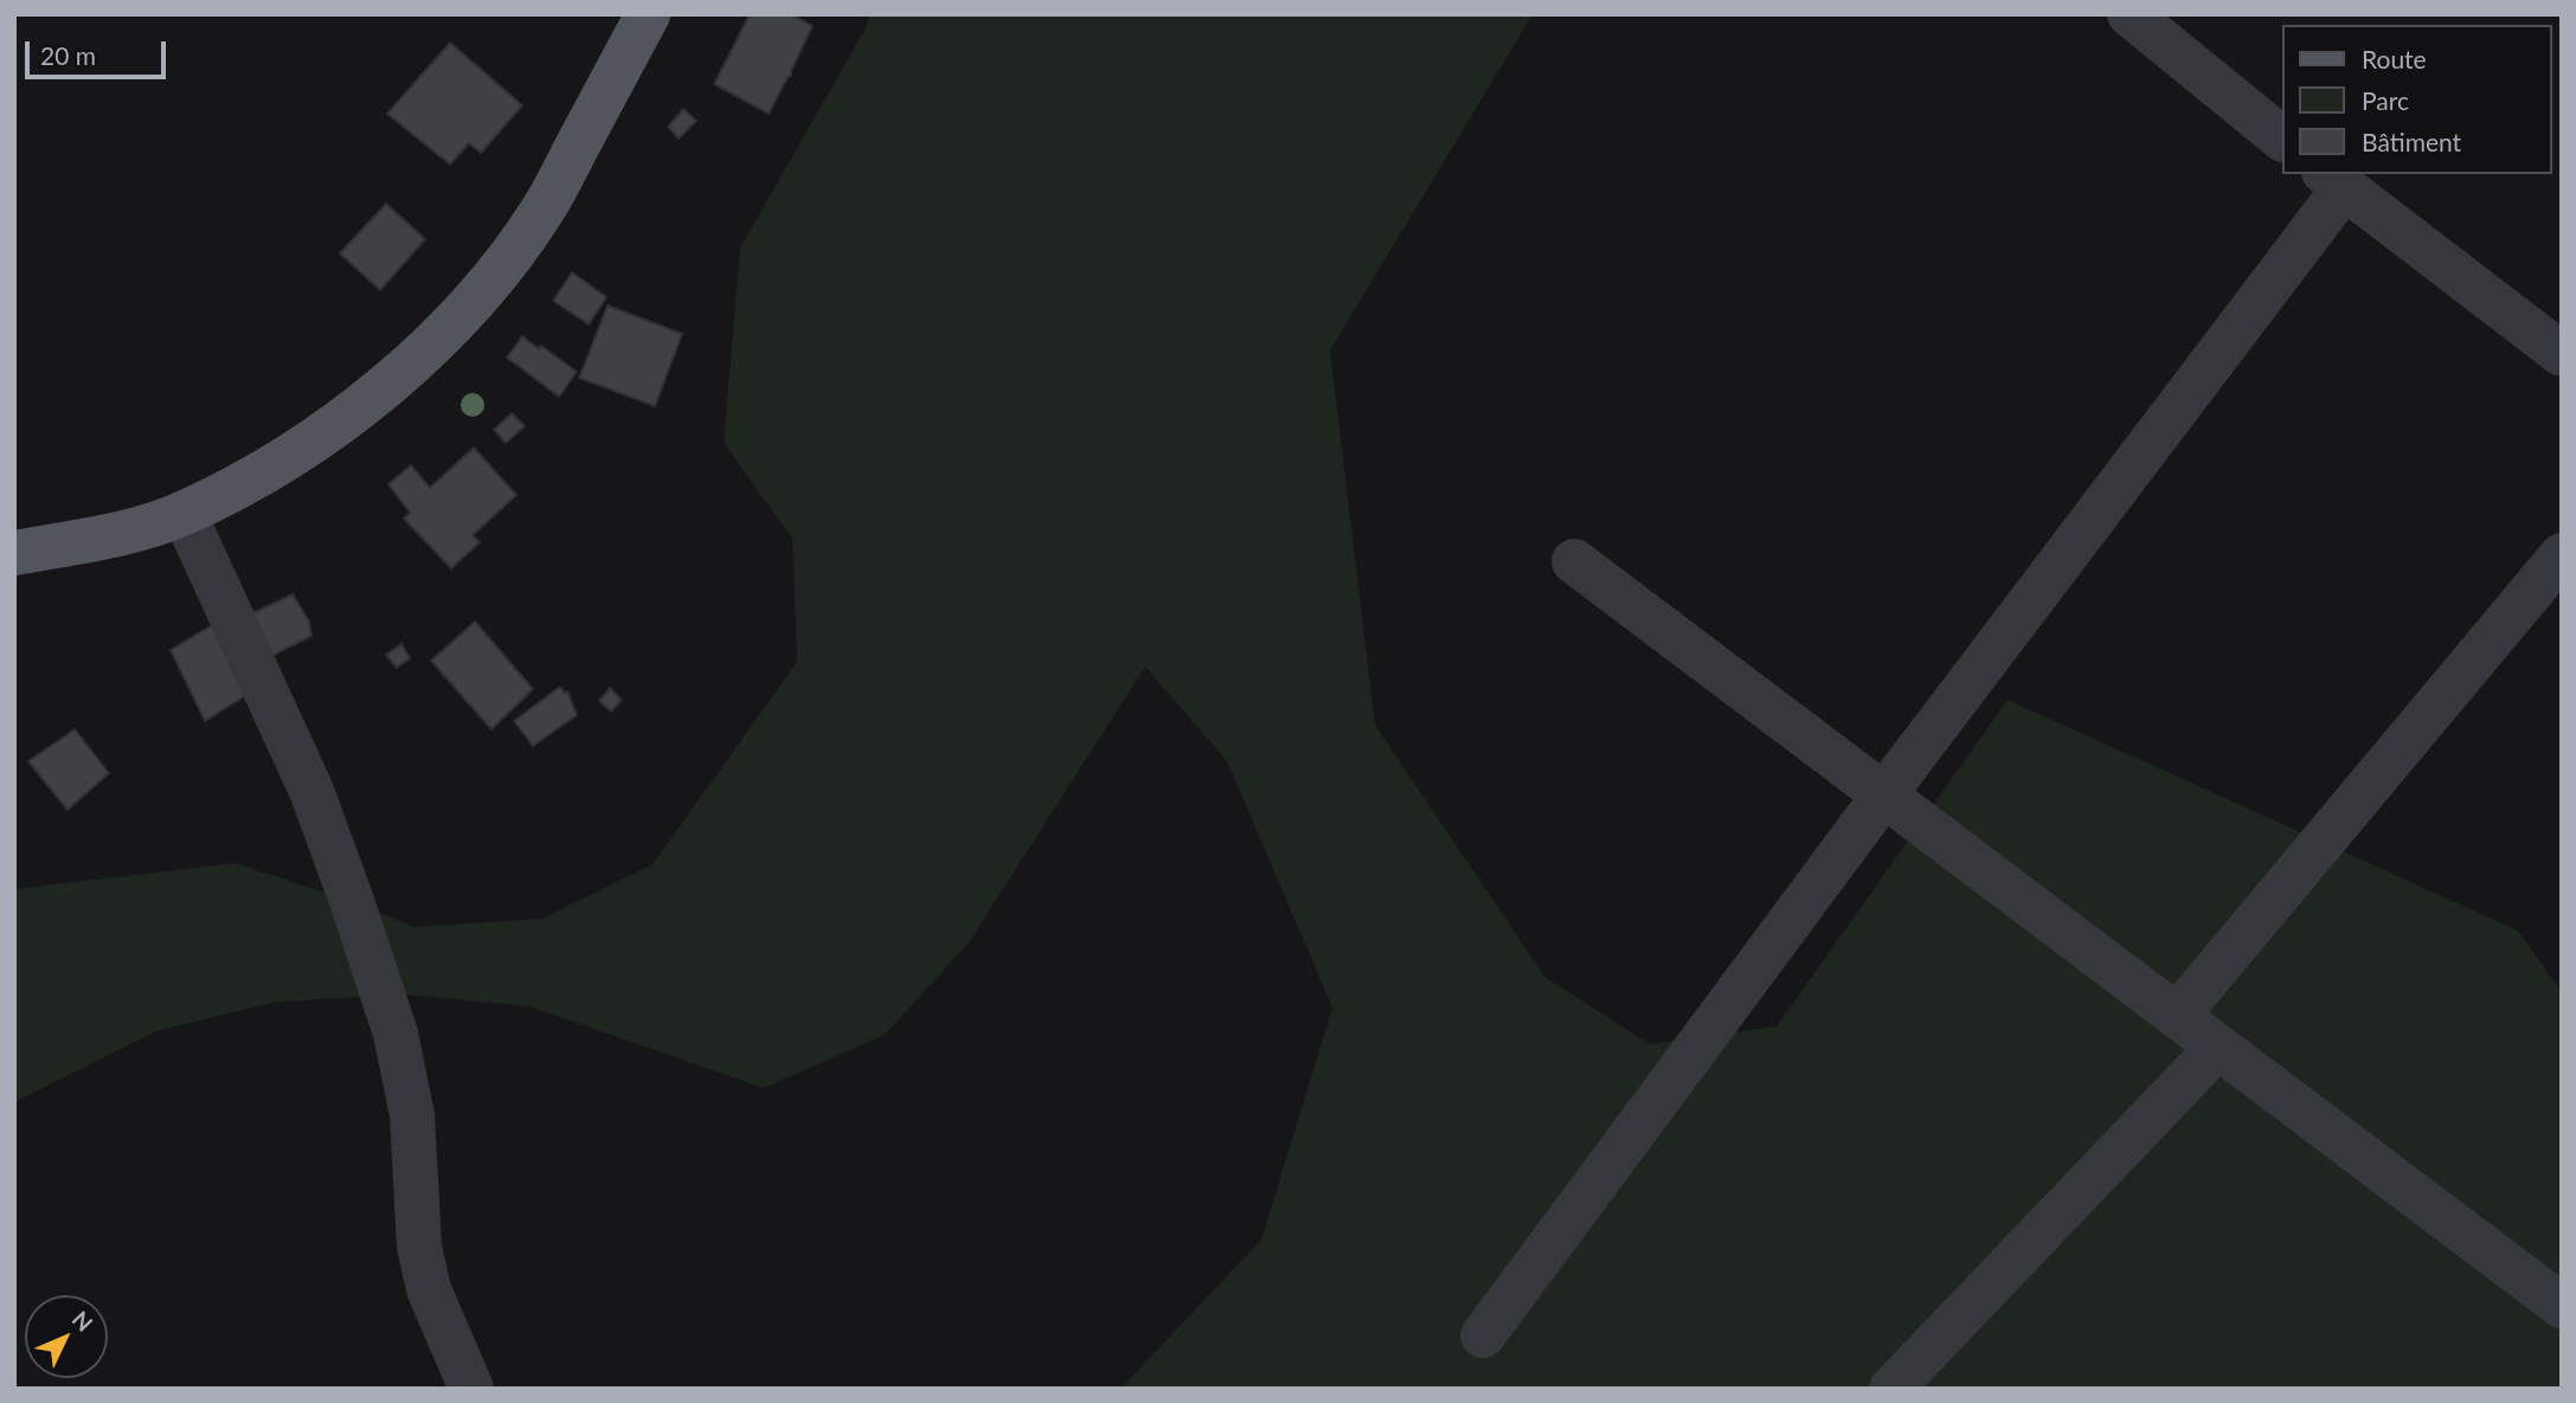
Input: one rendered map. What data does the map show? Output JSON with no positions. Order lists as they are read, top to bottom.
{
  "legend": ["Route", "Parc", "Bâtiment"],
  "scale_bar": "20 m",
  "north": "top right"
}
